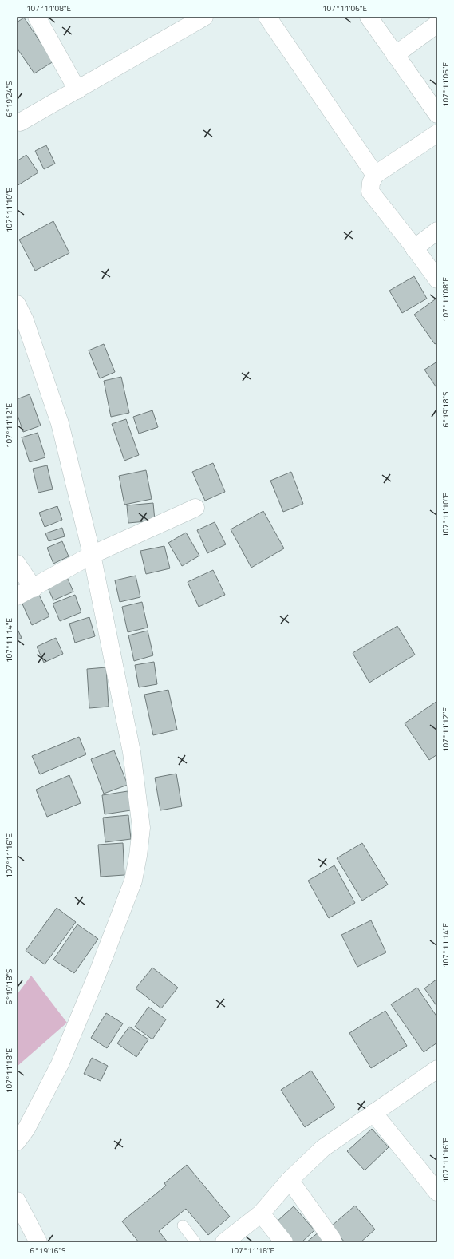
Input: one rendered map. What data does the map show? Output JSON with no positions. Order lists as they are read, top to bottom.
{
  "coordinates": [
    "107°11'08\"E",
    "107°11'06\"E",
    "6°19'24\"S",
    "107°11'10\"E",
    "6°19'18\"S",
    "107°11'12\"E",
    "107°11'14\"E",
    "107°11'16\"E",
    "107°11'18\"E",
    "6°19'16\"S"
  ]
}
